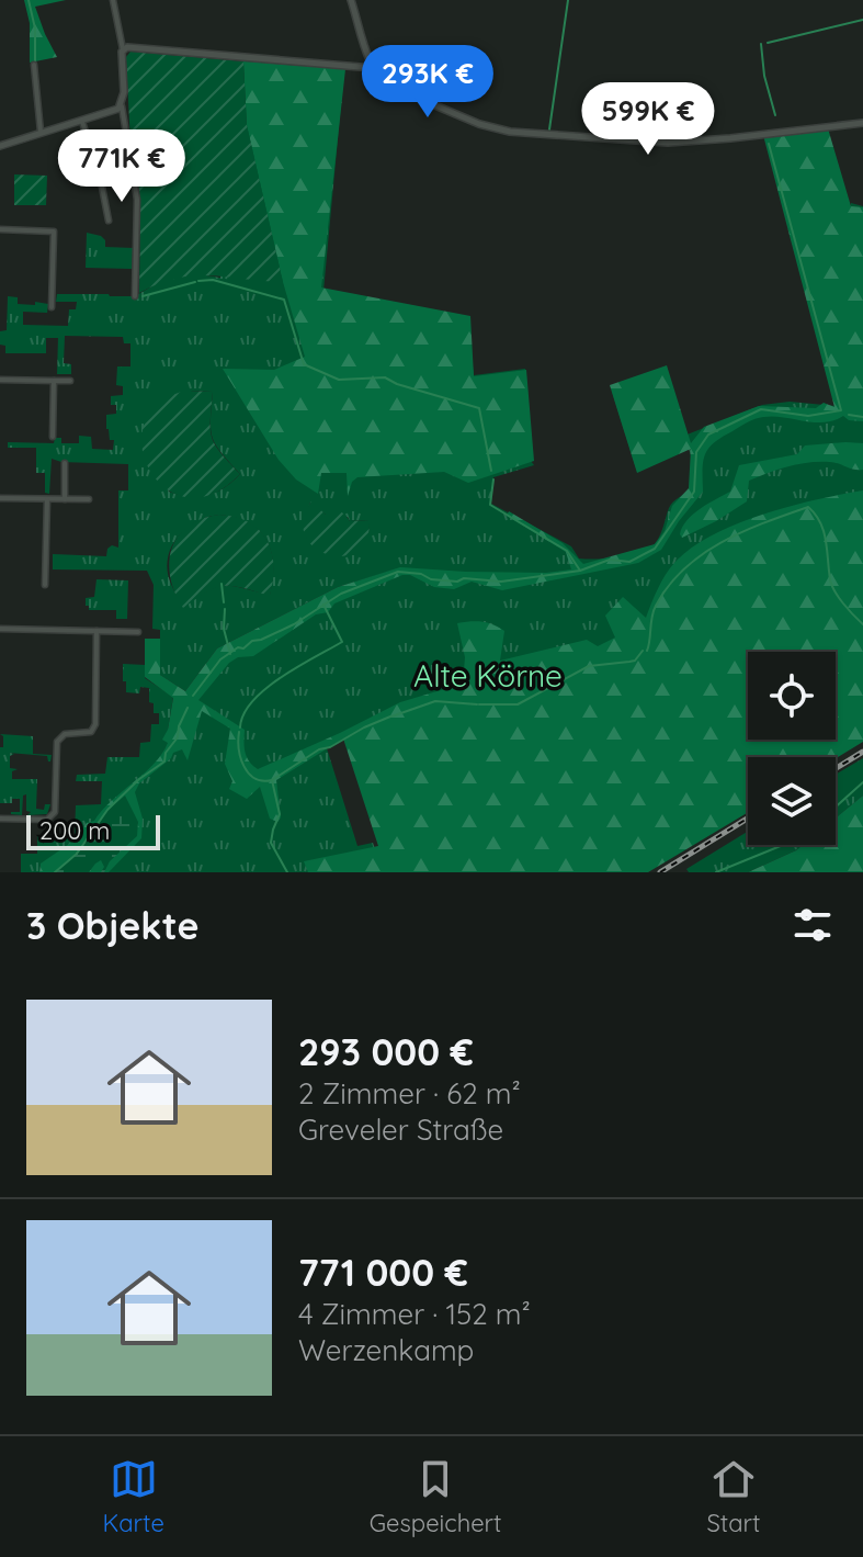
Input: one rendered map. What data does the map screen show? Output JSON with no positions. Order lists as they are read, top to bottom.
{
  "parks": ["Alte Körne"],
  "scale_bar": "200 m",
  "page": {
    "price": ["293K €", "599K €", "771K €"],
    "scale": "200 m",
    "heading": "3 Objekte",
    "list": [
      {
        "name": "293 000 €",
        "note": "2 Zimmer · 62 m² · Greveler Straße"
      },
      {
        "name": "771 000 €",
        "note": "4 Zimmer · 152 m² · Werzenkamp"
      }
    ],
    "tabs": ["Karte", "Gespeichert", "Start"]
  }
}
